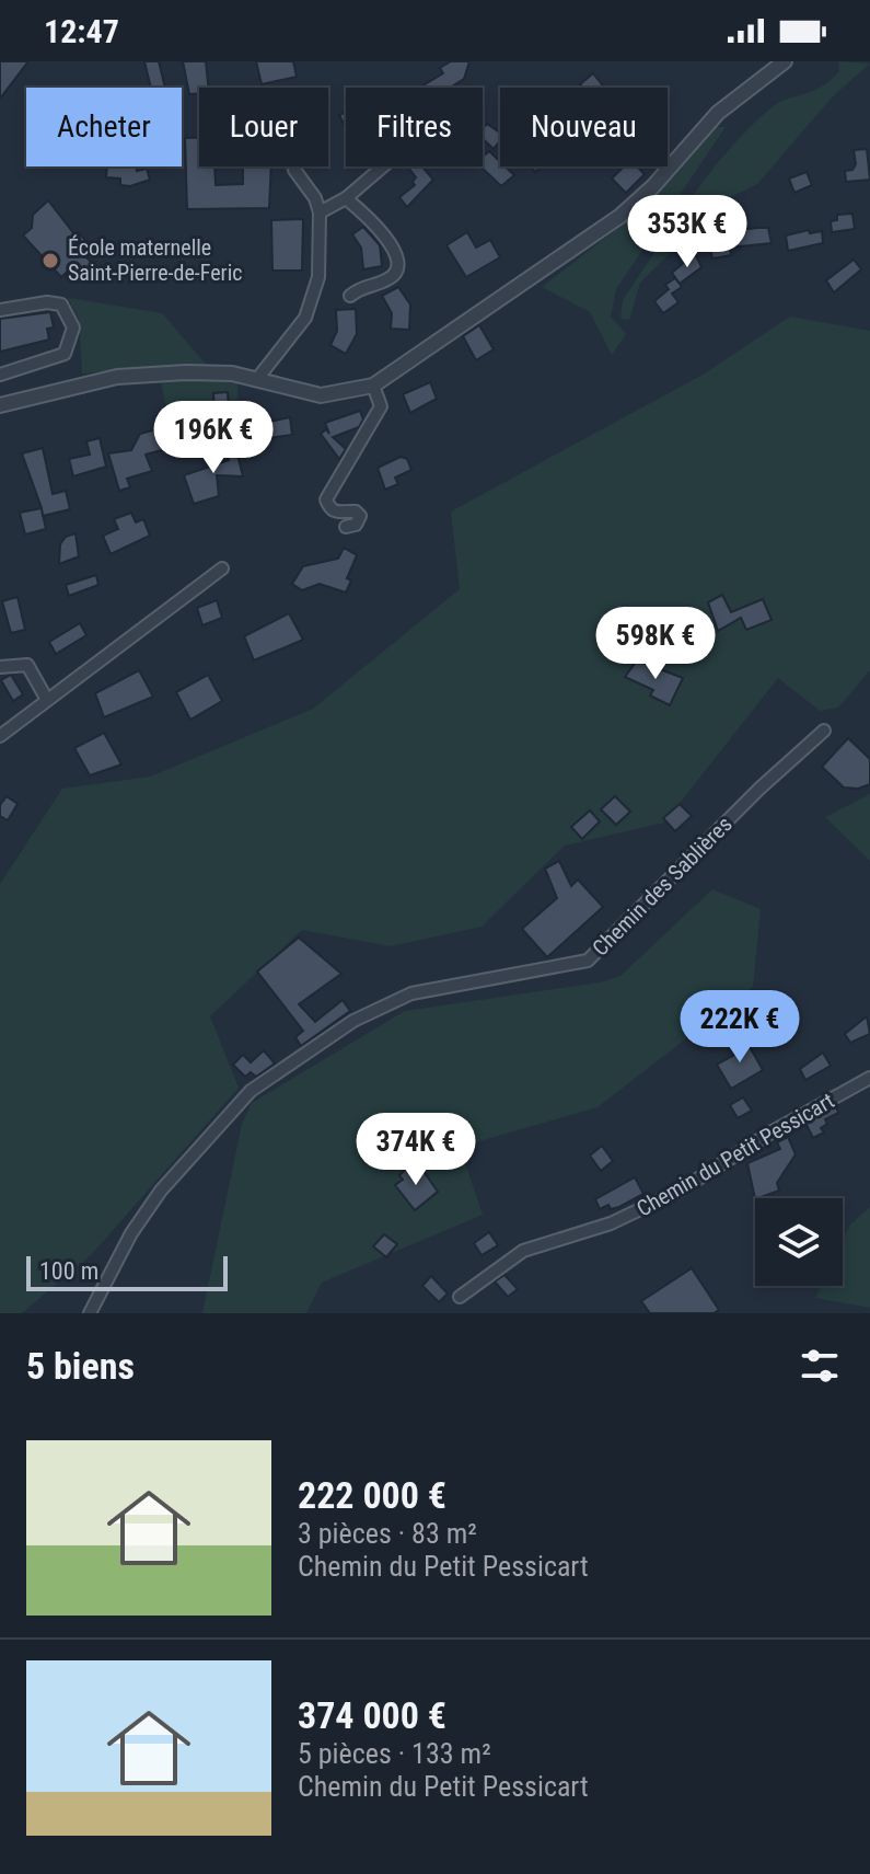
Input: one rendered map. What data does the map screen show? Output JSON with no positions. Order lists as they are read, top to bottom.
{
  "streets": {
    "street": ["Chemin des Sablières", "Chemin du Petit Pessicart"]
  },
  "places": ["École maternelle Saint-Pierre-de-Feric"],
  "scale_bar": "100 m",
  "page": {
    "status": "12:47",
    "chip": [
      "Acheter",
      "Louer",
      "Filtres",
      "Nouveau"
    ],
    "price": [
      "353K €",
      "196K €",
      "598K €",
      "222K €",
      "374K €"
    ],
    "scale": "100 m",
    "heading": "5 biens",
    "list": [
      {
        "name": "222 000 €",
        "note": "3 pièces · 83 m² · Chemin du Petit Pessicart"
      },
      {
        "name": "374 000 €",
        "note": "5 pièces · 133 m² · Chemin du Petit Pessicart"
      }
    ]
  }
}
